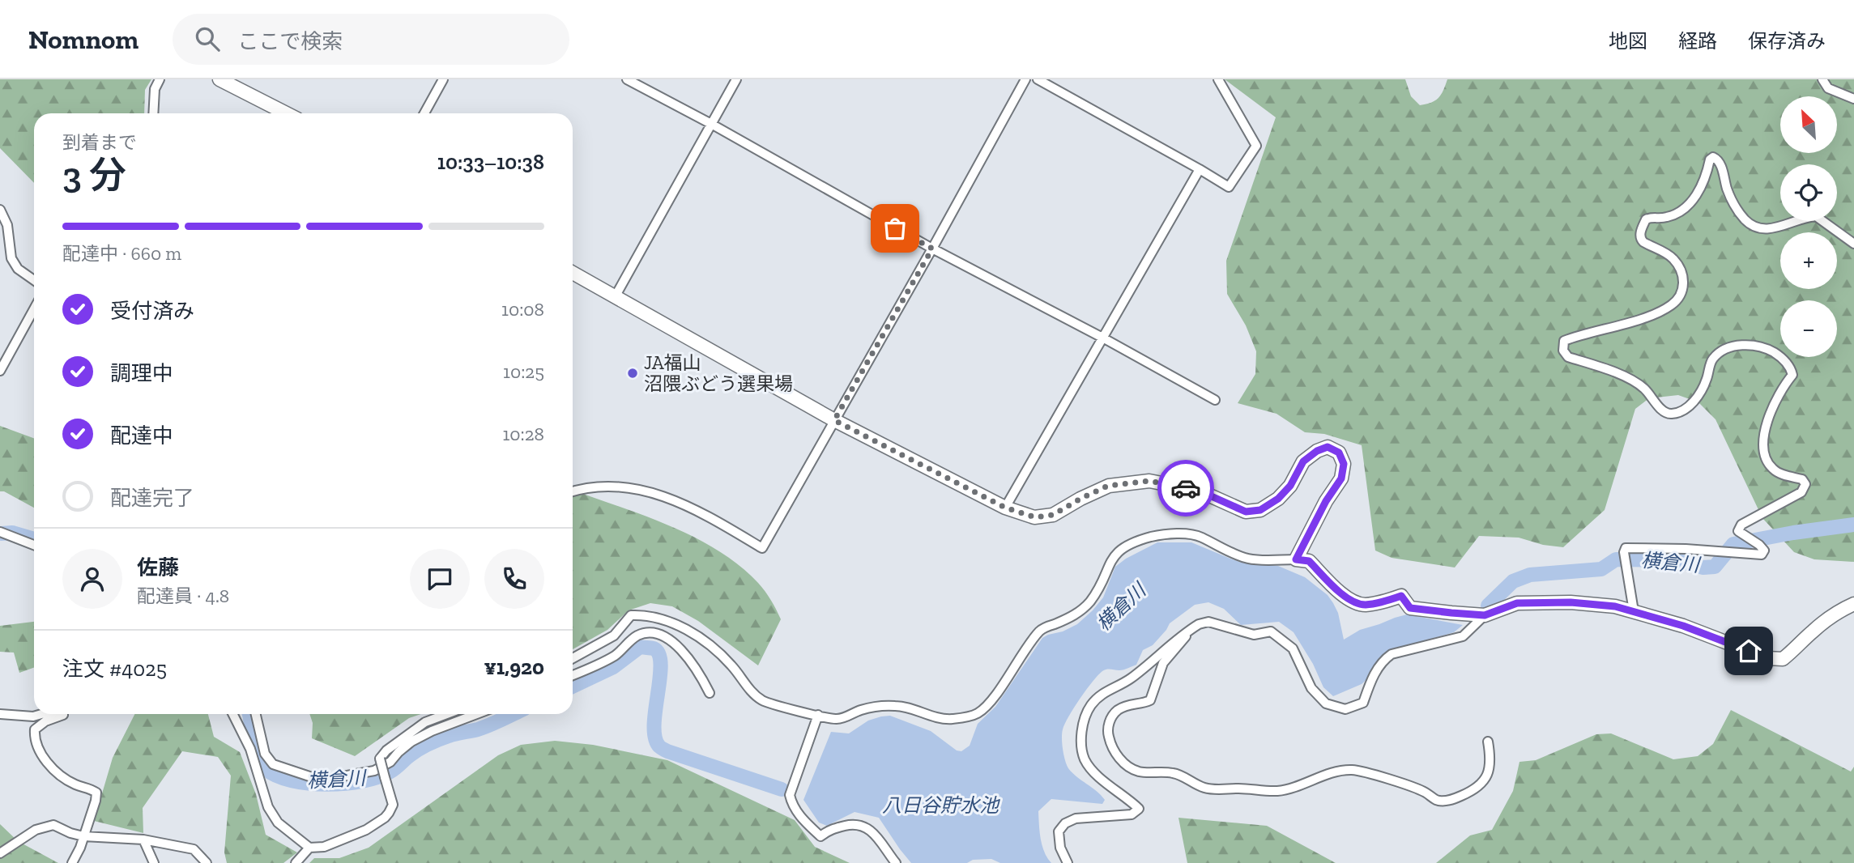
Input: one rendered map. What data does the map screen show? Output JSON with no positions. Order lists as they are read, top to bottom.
{
  "water": ["横倉川", "八日谷貯水池"],
  "places": ["JA福山 沼隈ぶどう選果場"],
  "north": "top left",
  "page": {
    "header": "Nomnom",
    "search": "ここで検索",
    "nav": ["地図", "経路", "保存済み"],
    "map_buttons": ["+", "−"],
    "heading": ["3 分", "到着まで", "10:33–10:38"],
    "panel": [
      "佐藤",
      "配達員 · 4.8",
      "注文 #4025",
      "¥1,920"
    ],
    "bar": "配達中 · 660 m",
    "list": [
      ["受付済み", "10:08"],
      ["調理中", "10:25"],
      ["配達中", "10:28"],
      "配達完了"
    ]
  }
}
